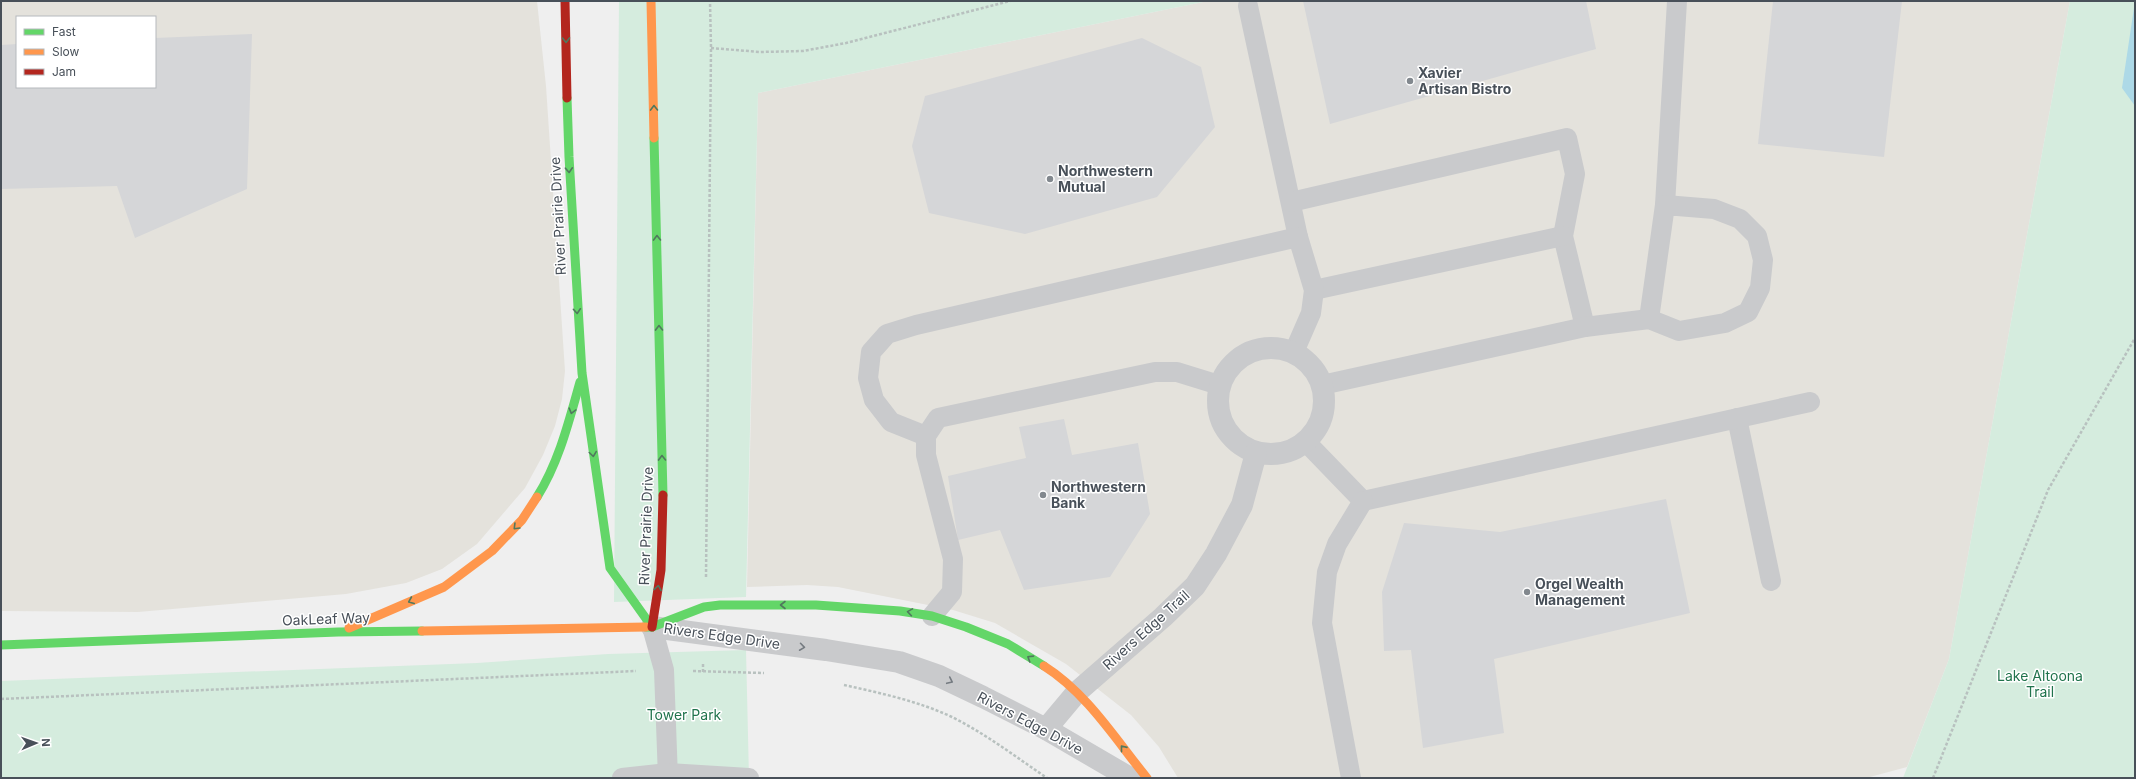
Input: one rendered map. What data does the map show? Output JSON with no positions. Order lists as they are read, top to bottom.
{
  "streets": {
    "street": [
      "River Prairie Drive",
      "OakLeaf Way",
      "Rivers Edge Trail",
      "Rivers Edge Drive"
    ]
  },
  "crossings": [
    ["River Prairie Drive", "OakLeaf Way"],
    ["River Prairie Drive", "Rivers Edge Drive"],
    ["OakLeaf Way", "Rivers Edge Drive"],
    ["Rivers Edge Trail", "Rivers Edge Drive"]
  ],
  "parks": ["Lake Altoona Trail", "Tower Park"],
  "places": [
    "Xavier Artisan Bistro",
    "Northwestern Mutual",
    "Northwestern Bank",
    "Orgel Wealth Management"
  ],
  "legend": ["Fast", "Slow", "Jam"],
  "north": "right"
}
